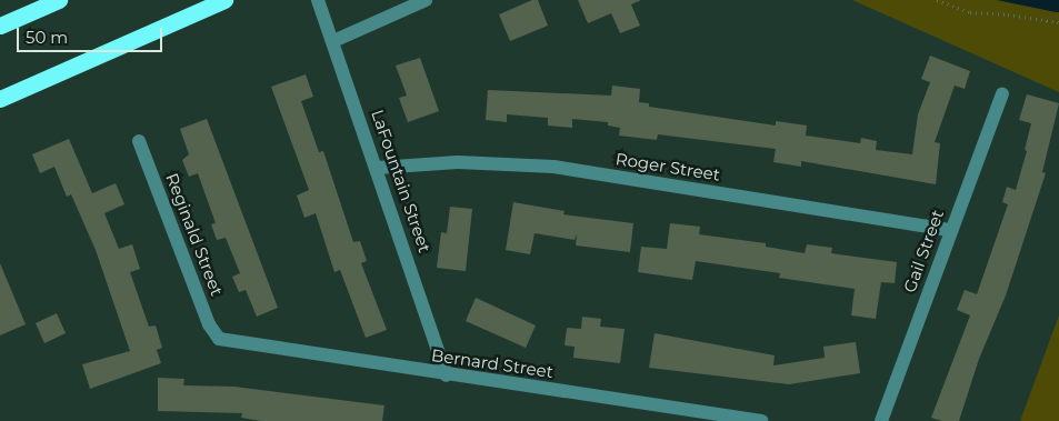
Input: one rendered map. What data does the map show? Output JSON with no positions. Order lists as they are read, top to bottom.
{
  "streets": {
    "street": [
      "Roger Street",
      "LaFountain Street",
      "Reginald Street",
      "Gail Street",
      "Bernard Street"
    ]
  },
  "crossings": [
    ["Roger Street", "LaFountain Street"],
    ["Roger Street", "Gail Street"],
    ["LaFountain Street", "Bernard Street"],
    ["Reginald Street", "Bernard Street"]
  ],
  "scale_bar": "50 m"
}
